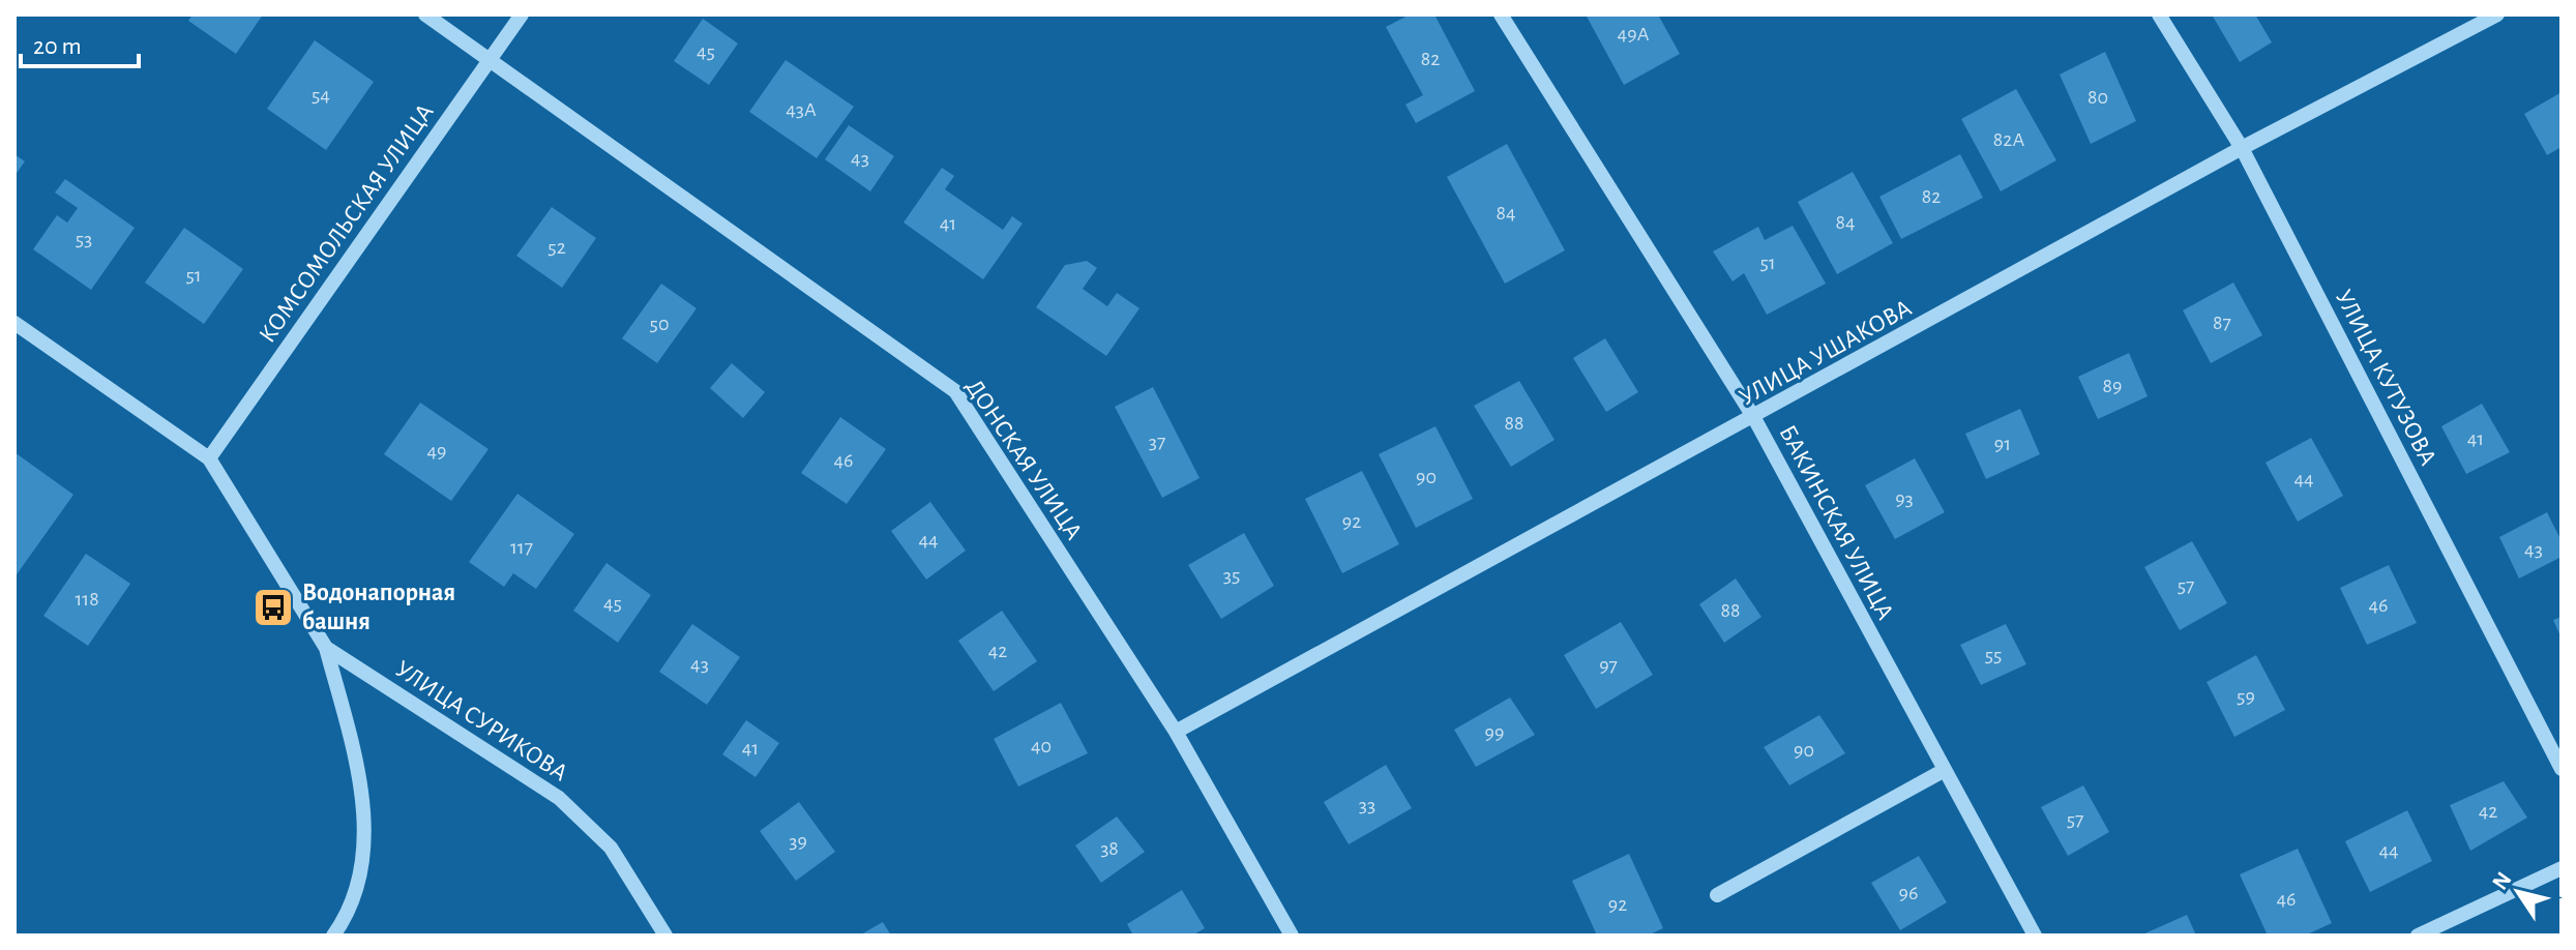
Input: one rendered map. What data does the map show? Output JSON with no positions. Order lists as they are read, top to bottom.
{
  "streets": {
    "street": [
      "КОМСОМОЛЬСКАЯ УЛИЦА",
      "УЛИЦА УШАКОВА",
      "УЛИЦА КУТУЗОВА",
      "ДОНСКАЯ УЛИЦА",
      "БАКИНСКАЯ УЛИЦА",
      "УЛИЦА СУРИКОВА"
    ]
  },
  "crossings": [
    ["КОМСОМОЛЬСКАЯ УЛИЦА", "ДОНСКАЯ УЛИЦА"],
    ["КОМСОМОЛЬСКАЯ УЛИЦА", "УЛИЦА СУРИКОВА"],
    ["УЛИЦА УШАКОВА", "УЛИЦА КУТУЗОВА"],
    ["УЛИЦА УШАКОВА", "ДОНСКАЯ УЛИЦА"],
    ["УЛИЦА УШАКОВА", "БАКИНСКАЯ УЛИЦА"]
  ],
  "places": {
    "bus stop": ["Водонапорная башня"]
  },
  "house_numbers": [
    "49А",
    "45",
    "82",
    "54",
    "80",
    "43А",
    "82А",
    "43",
    "82",
    "84",
    "84",
    "41",
    "53",
    "52",
    "51",
    "51",
    "87",
    "50",
    "89",
    "88",
    "41",
    "37",
    "91",
    "49",
    "46",
    "90",
    "44",
    "93",
    "92",
    "44",
    "117",
    "43",
    "35",
    "57",
    "118",
    "45",
    "46",
    "88",
    "42",
    "55",
    "43",
    "97",
    "59",
    "99",
    "40",
    "41",
    "90",
    "33",
    "42",
    "57",
    "39",
    "38",
    "44",
    "96",
    "46",
    "92"
  ],
  "scale_bar": "20 m",
  "north": "top left"
}
